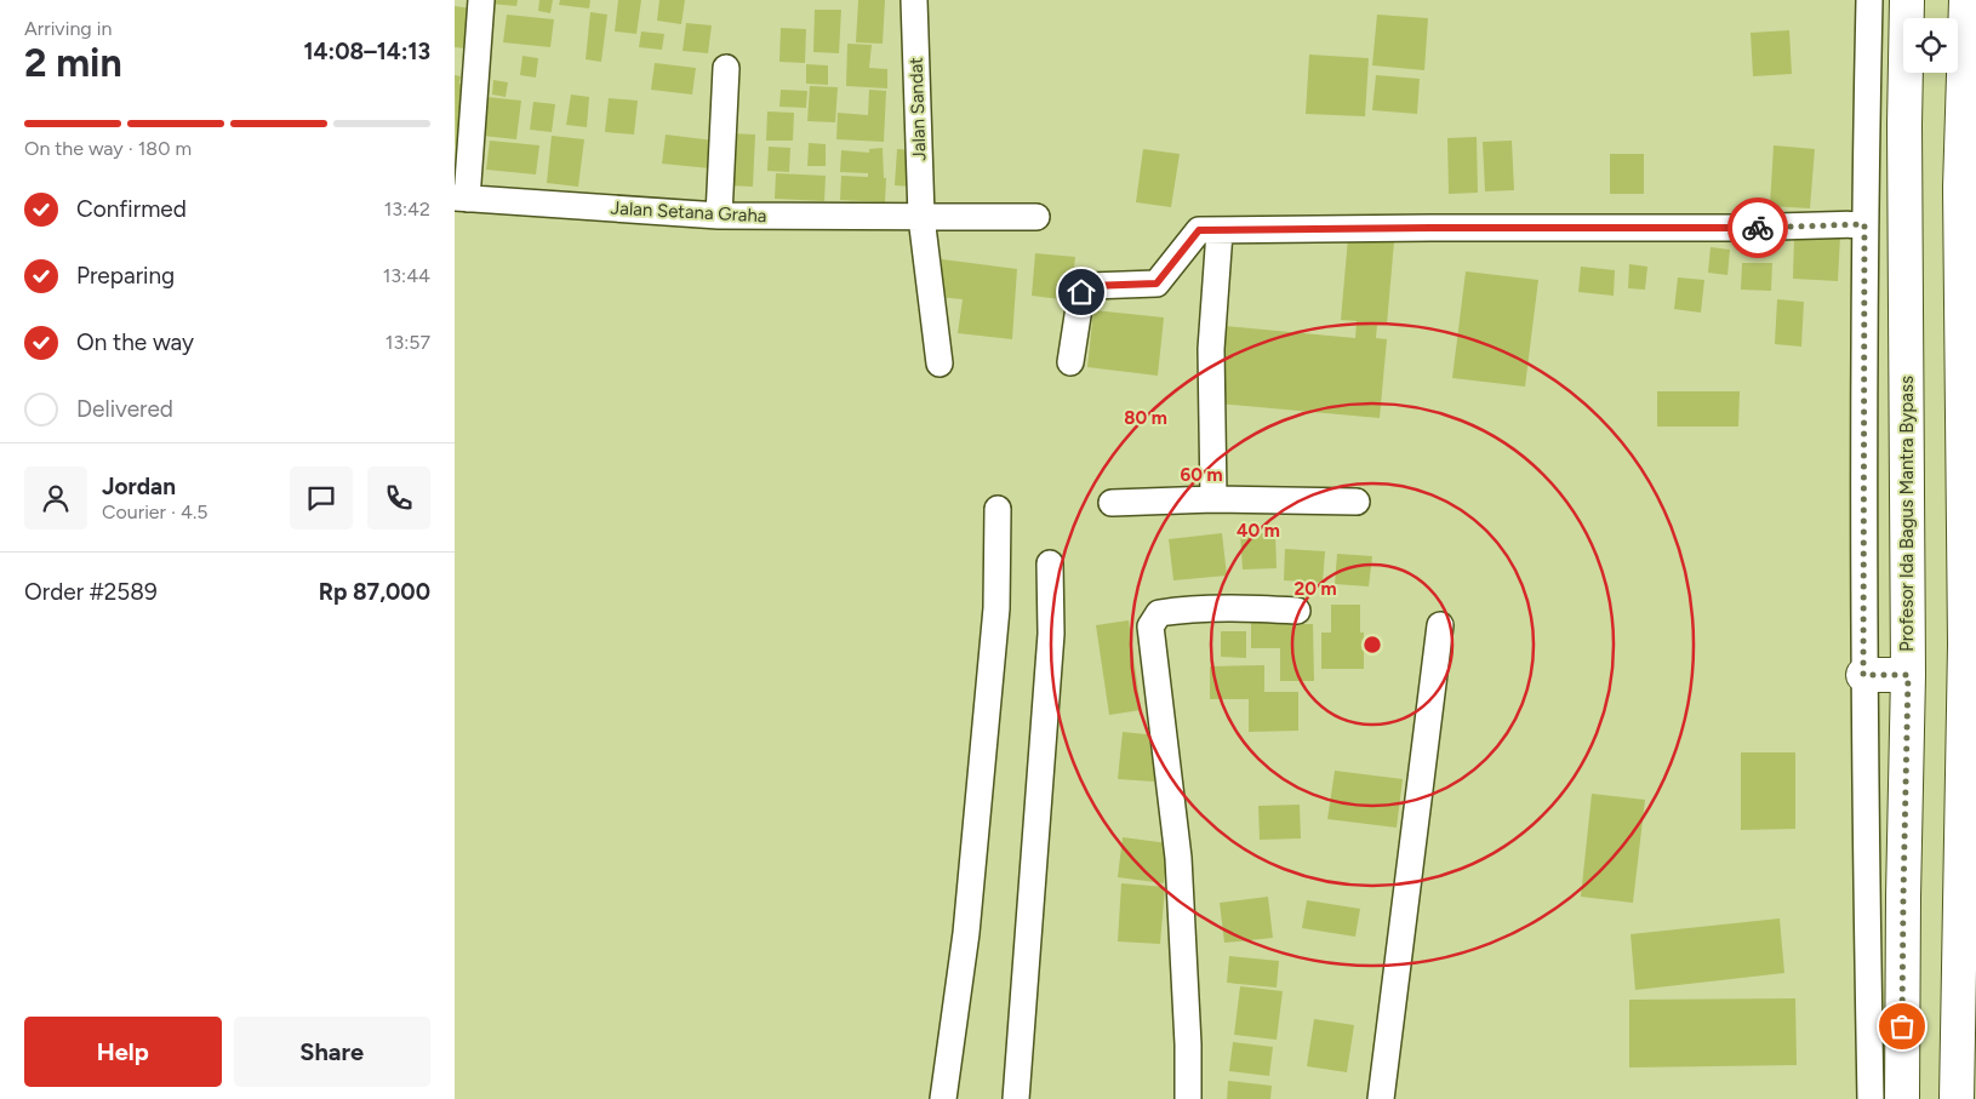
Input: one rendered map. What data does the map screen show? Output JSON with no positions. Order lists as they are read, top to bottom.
{
  "streets": {
    "highway": ["Profesor Ida Bagus Mantra Bypass"],
    "street": ["Jalan Sandat", "Jalan Setana Graha"]
  },
  "crossings": [
    ["Jalan Sandat", "Jalan Setana Graha"]
  ],
  "page": {
    "heading": ["2 min", "Arriving in", "14:08–14:13"],
    "panel": [
      "Jordan",
      "Courier · 4.5",
      "Order #2589",
      "Rp 87,000"
    ],
    "bar": "On the way · 180 m",
    "list": [
      ["Confirmed", "13:42"],
      ["Preparing", "13:44"],
      ["On the way", "13:57"],
      "Delivered"
    ],
    "buttons": ["Help", "Share"]
  },
  "rings": [
    "80 m",
    "60 m",
    "40 m",
    "20 m"
  ]
}
